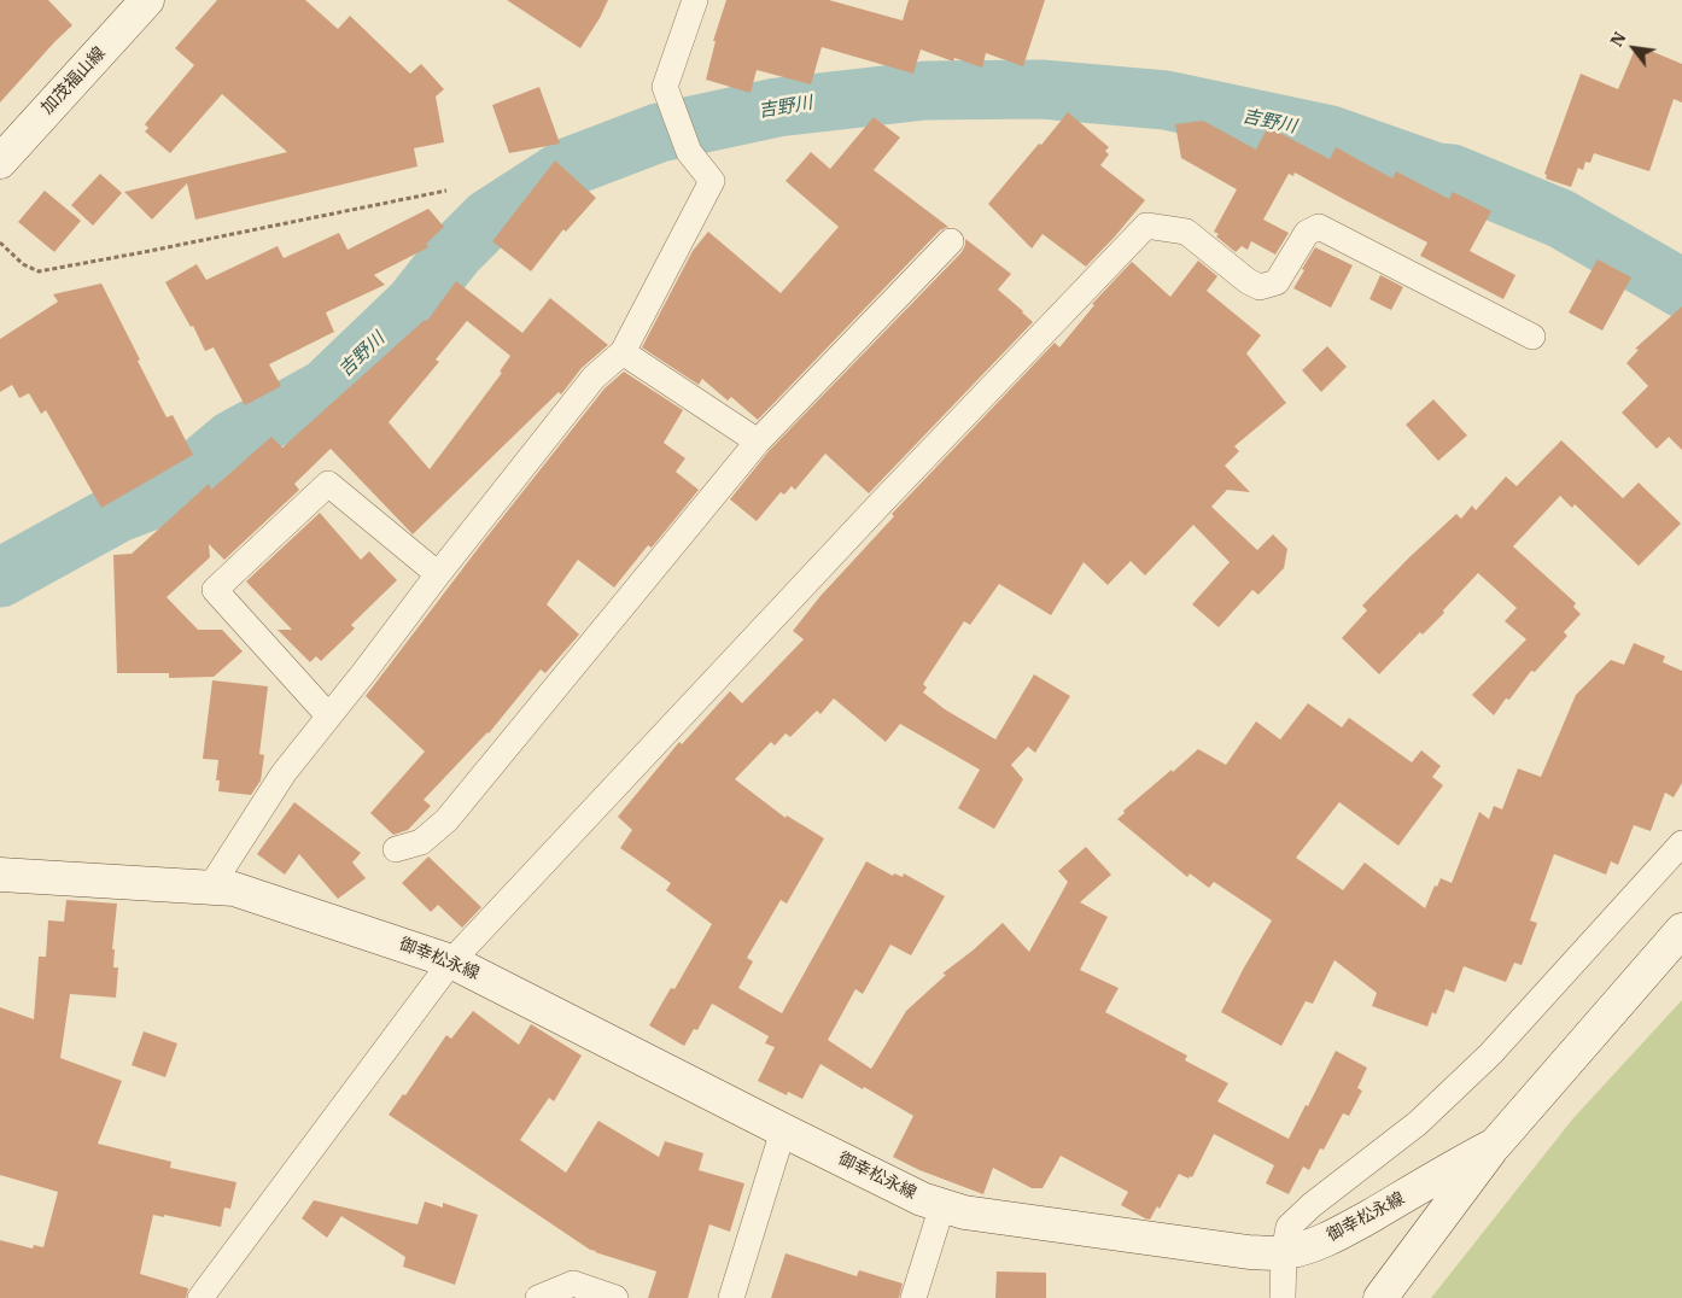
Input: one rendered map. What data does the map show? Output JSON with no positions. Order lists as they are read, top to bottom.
{
  "streets": {
    "main road": ["加茂福山線", "御幸松永線"]
  },
  "water": ["吉野川"],
  "north": "top left"
}
